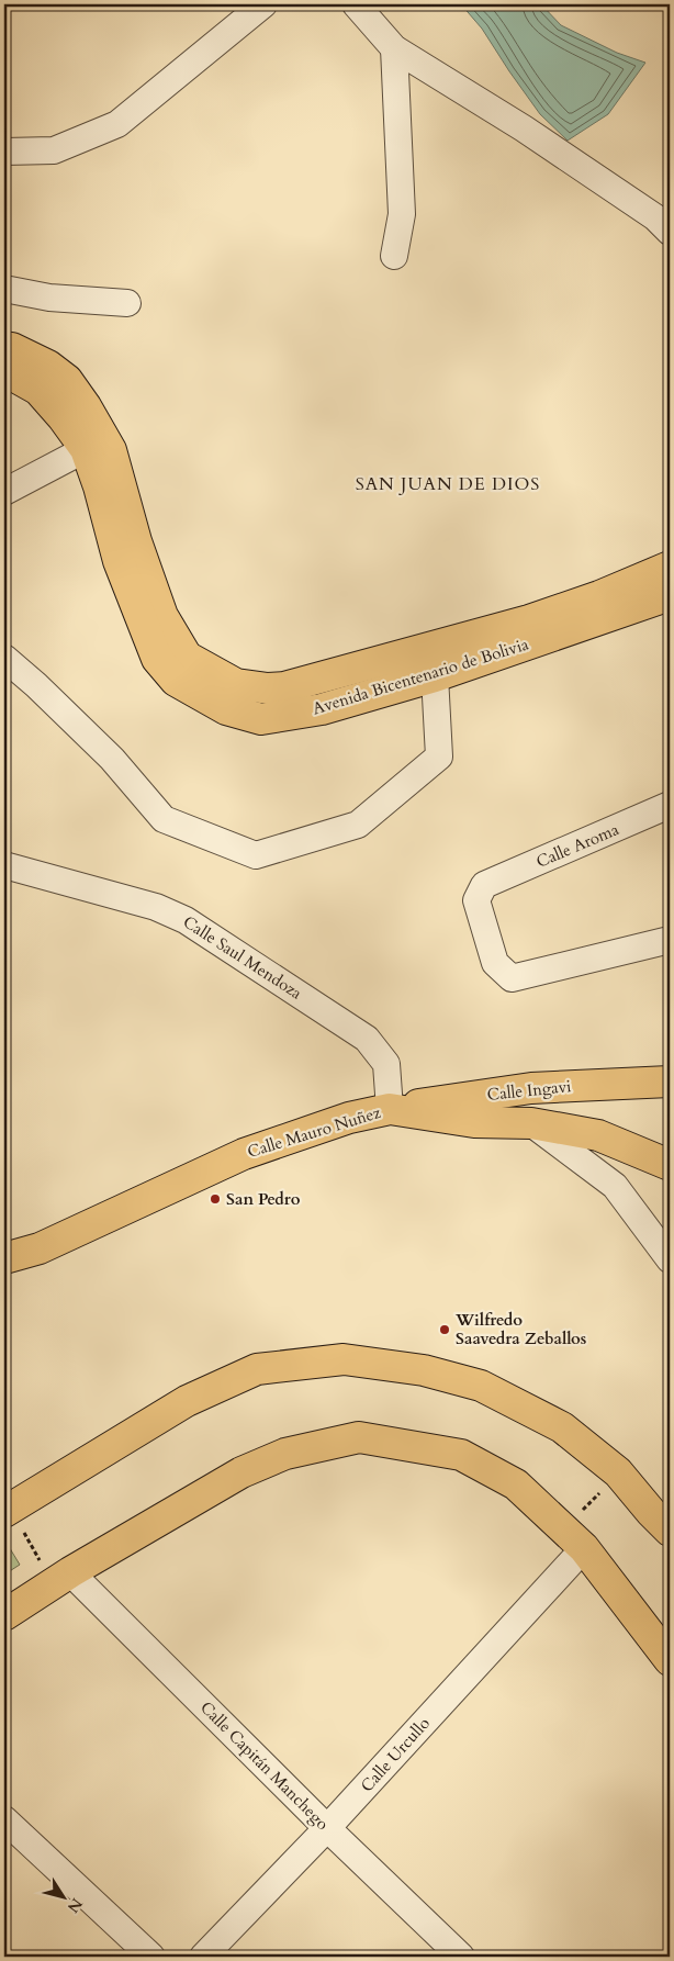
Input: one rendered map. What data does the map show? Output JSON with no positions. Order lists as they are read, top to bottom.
{
  "streets": {
    "main road": ["Avenida Bicentenario de Bolivia", "Calle Ingavi", "Calle Mauro Nuñez"],
    "street": [
      "Calle Aroma",
      "Calle Saul Mendoza",
      "Calle Urcullo",
      "Calle Capitán Manchego"
    ]
  },
  "crossings": [
    ["Calle Saul Mendoza", "Calle Ingavi"],
    ["Calle Saul Mendoza", "Calle Mauro Nuñez"],
    ["Calle Ingavi", "Calle Mauro Nuñez"],
    ["Calle Urcullo", "Calle Capitán Manchego"]
  ],
  "districts": ["SAN JUAN DE DIOS"],
  "places": ["San Pedro", "Wilfredo Saavedra Zeballos"],
  "north": "bottom right"
}
